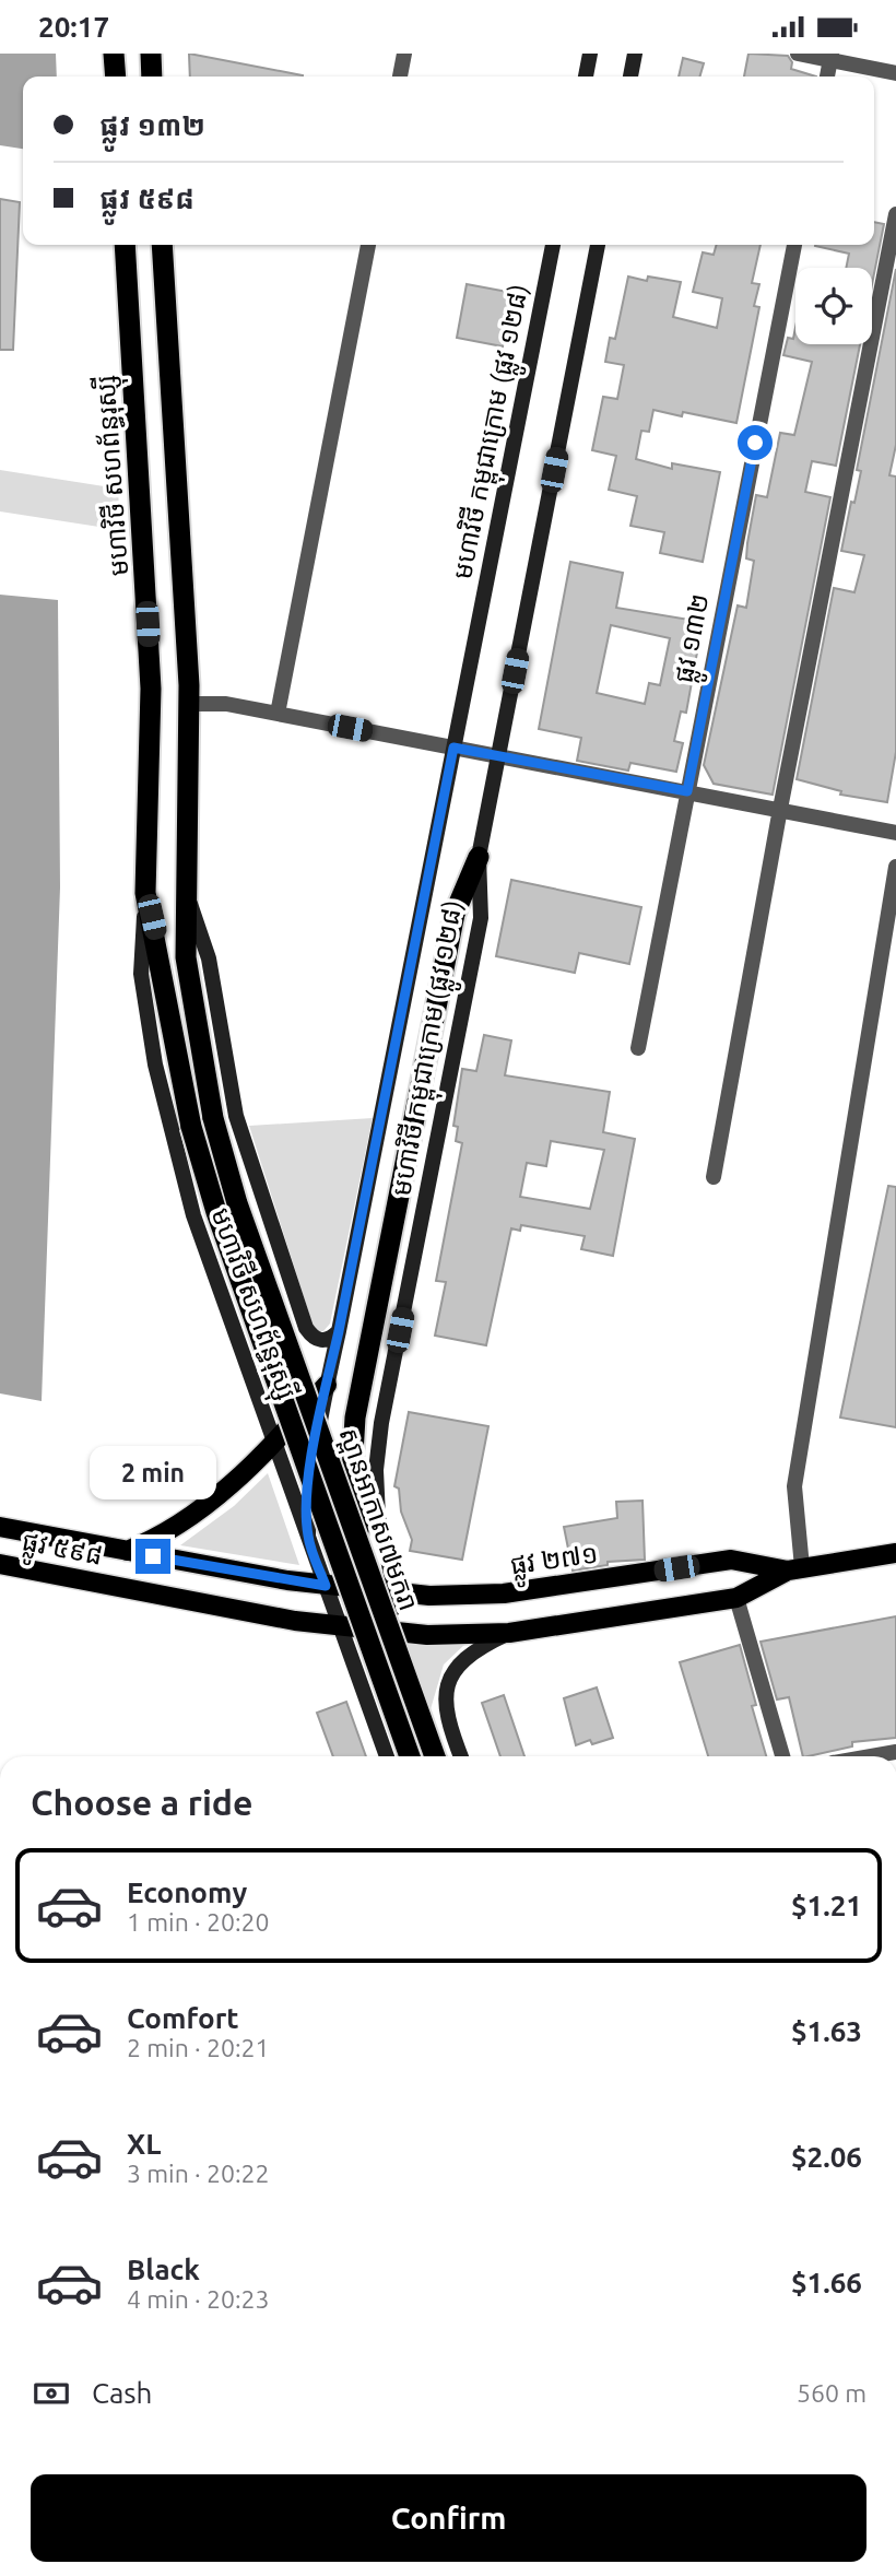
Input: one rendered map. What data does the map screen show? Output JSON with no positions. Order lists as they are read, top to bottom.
{
  "streets": {
    "highway": ["មហាវិថី សហព័ន្ធរុស្ស៊ី", "ស្ពានអាកាស៧មករា"],
    "main road": ["មហាវិថី កម្ពុជាក្រោម (ផ្លូវ ១២៨)", "ផ្លូវ ៥៩៨", "ផ្លូវ ២៧១"],
    "street": ["ផ្លូវ ១៣២"]
  },
  "crossings": [
    ["មហាវិថី កម្ពុជាក្រោម (ផ្លូវ ១២៨)", "មហាវិថី សហព័ន្ធរុស្ស៊ី"],
    ["មហាវិថី កម្ពុជាក្រោម (ផ្លូវ ១២៨)", "ផ្លូវ ២៧១"],
    ["មហាវិថី សហព័ន្ធរុស្ស៊ី", "ស្ពានអាកាស៧មករា"],
    ["មហាវិថី សហព័ន្ធរុស្ស៊ី", "ផ្លូវ ៥៩៨"],
    ["មហាវិថី សហព័ន្ធរុស្ស៊ី", "ផ្លូវ ២៧១"],
    ["ផ្លូវ ៥៩៨", "ផ្លូវ ២៧១"]
  ],
  "page": {
    "status": "20:17",
    "banner": ["ផ្លូវ ១៣២", "ផ្លូវ ៥៩៨"],
    "bubble": "2 min",
    "heading": "Choose a ride",
    "list": [
      {
        "name": "Economy",
        "note": "1 min · 20:20",
        "value": "$1.21"
      },
      {
        "name": "Comfort",
        "note": "2 min · 20:21",
        "value": "$1.63"
      },
      {
        "name": "XL",
        "note": "3 min · 20:22",
        "value": "$2.06"
      },
      {
        "name": "Black",
        "note": "4 min · 20:23",
        "value": "$1.66"
      }
    ],
    "pay": ["Cash", "560 m"],
    "buttons": "Confirm"
  }
}
